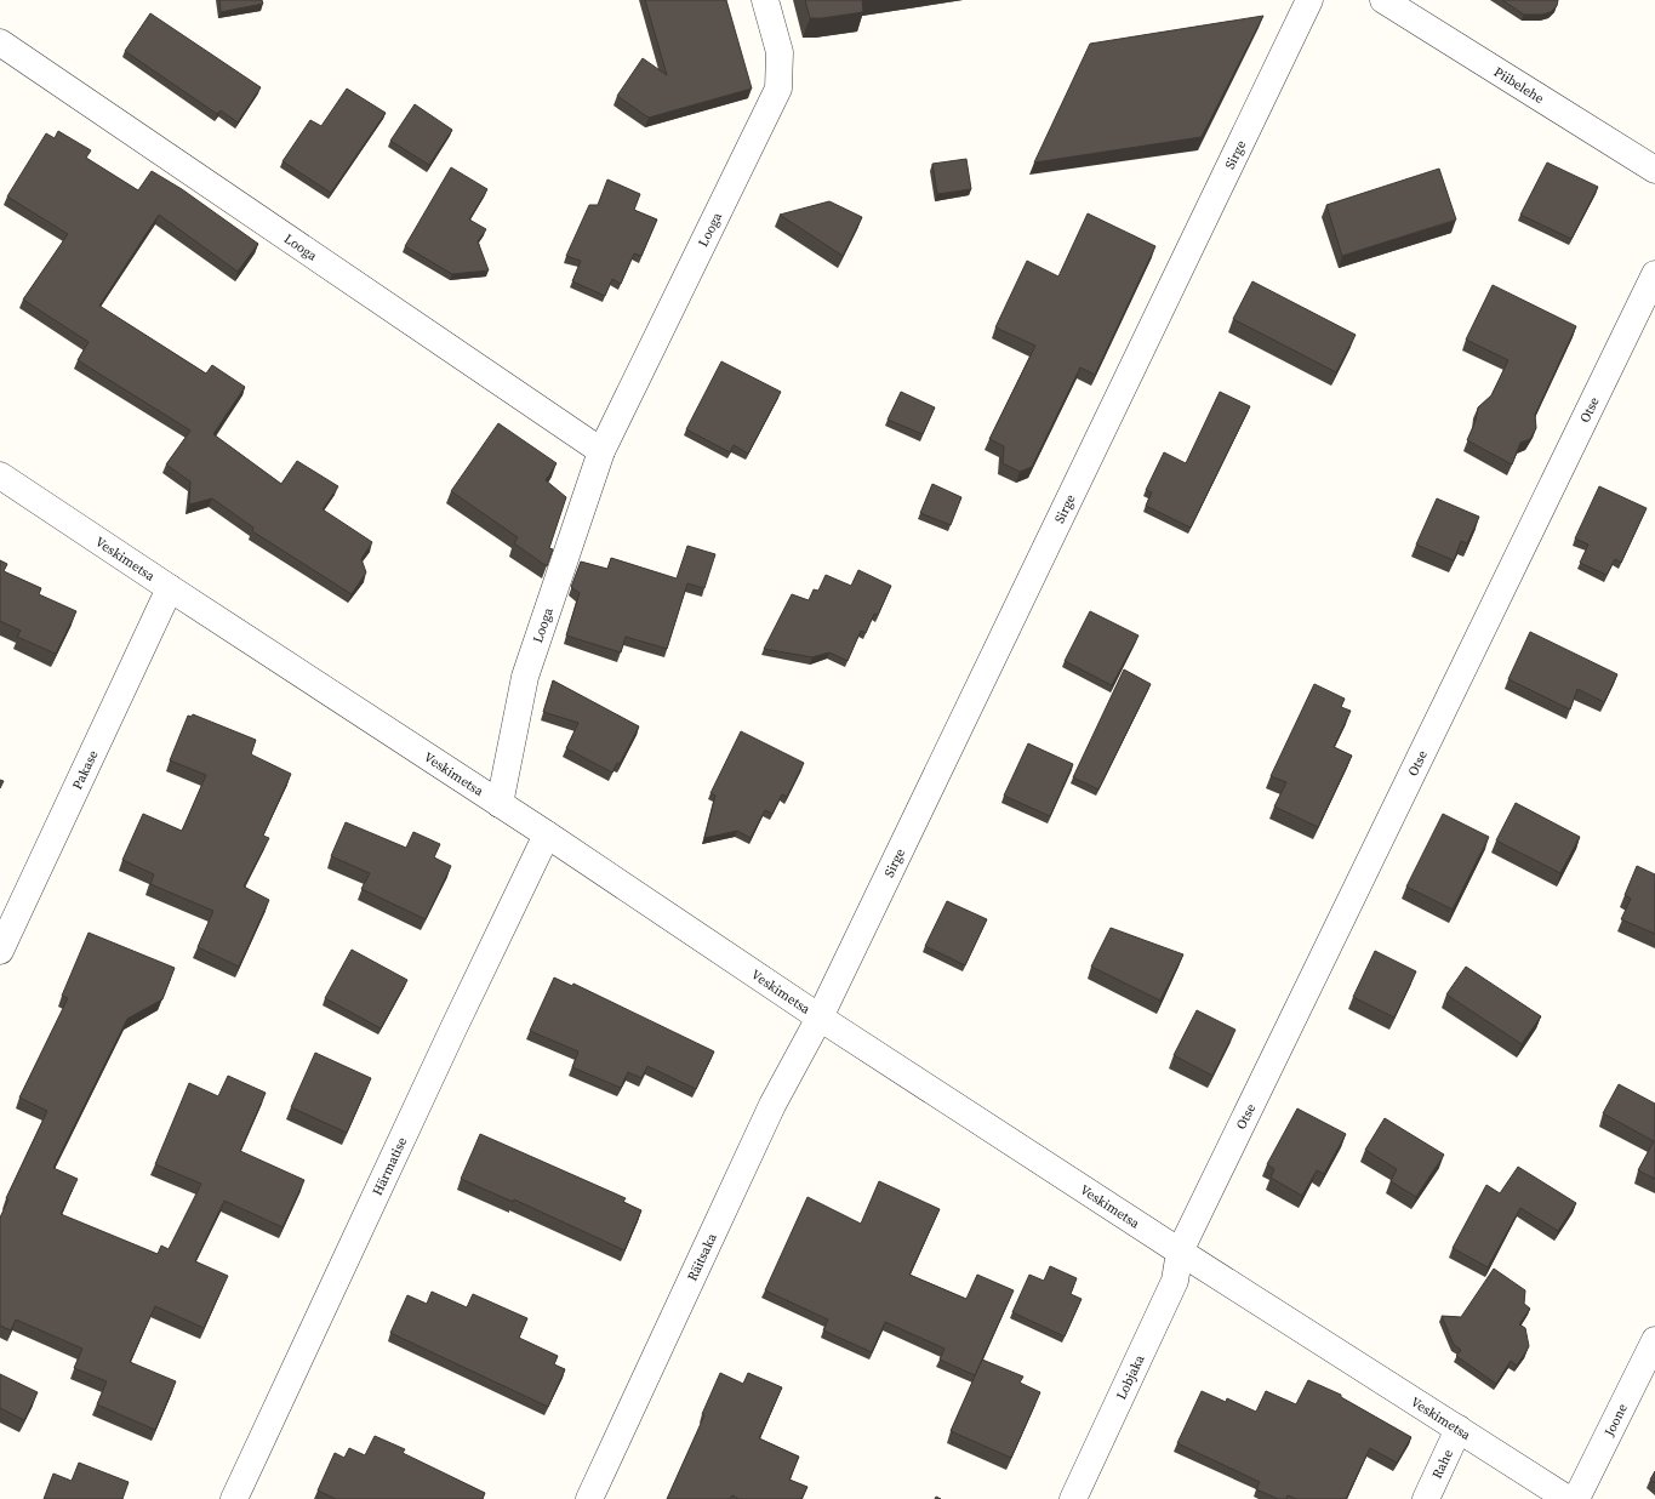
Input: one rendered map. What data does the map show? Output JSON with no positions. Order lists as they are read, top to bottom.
{
  "streets": {
    "street": [
      "Piibelehe",
      "Sirge",
      "Looga",
      "Otse",
      "Veskimetsa",
      "Pakase",
      "Härmatise",
      "Räitsaka",
      "Lobjaka",
      "Joone",
      "Rahe"
    ]
  },
  "crossings": [
    ["Sirge", "Veskimetsa"],
    ["Sirge", "Räitsaka"],
    ["Looga", "Veskimetsa"],
    ["Otse", "Veskimetsa"],
    ["Otse", "Lobjaka"],
    ["Veskimetsa", "Pakase"],
    ["Veskimetsa", "Härmatise"],
    ["Veskimetsa", "Räitsaka"],
    ["Veskimetsa", "Lobjaka"],
    ["Veskimetsa", "Rahe"]
  ]
}
